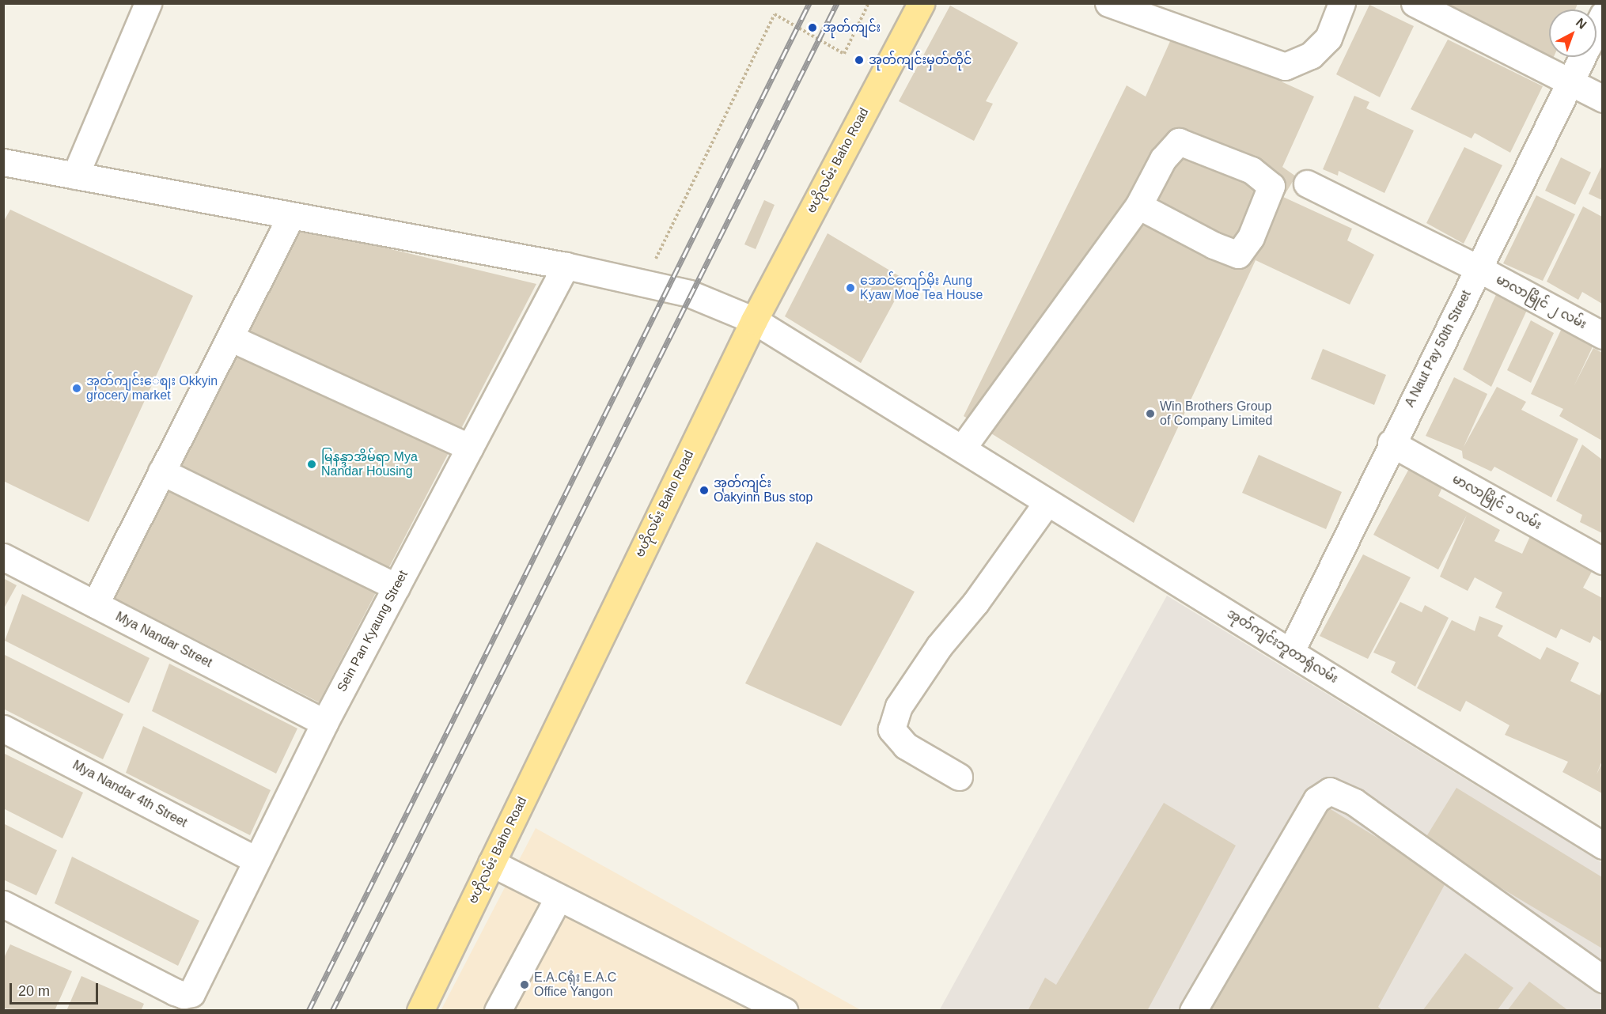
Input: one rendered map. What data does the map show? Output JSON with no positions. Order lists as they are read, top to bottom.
{
  "streets": {
    "main road": ["ဗဟိုလမ်း Baho Road"],
    "street": [
      "မာလာမြိုင် ၂ လမ်း",
      "A Naut Pay 50th Street",
      "မာလာမြိုင် ၁ လမ်း",
      "Sein Pan Kyaung Street",
      "Mya Nandar Street",
      "အုတ်ကျင်းဘူတာရုံလမ်း",
      "Mya Nandar 4th Street"
    ]
  },
  "crossings": [
    ["ဗဟိုလမ်း Baho Road", "အုတ်ကျင်းဘူတာရုံလမ်း"],
    ["မာလာမြိုင် ၂ လမ်း", "A Naut Pay 50th Street"],
    ["A Naut Pay 50th Street", "မာလာမြိုင် ၁ လမ်း"],
    ["A Naut Pay 50th Street", "အုတ်ကျင်းဘူတာရုံလမ်း"],
    ["Sein Pan Kyaung Street", "Mya Nandar Street"],
    ["Sein Pan Kyaung Street", "အုတ်ကျင်းဘူတာရုံလမ်း"],
    ["Sein Pan Kyaung Street", "Mya Nandar 4th Street"]
  ],
  "places": [
    "အုတ်ကျင်း",
    "အုတ်ကျင်းမှတ်တိုင်",
    "အောင်ကျော်မိုး Aung Kyaw Moe Tea House",
    "အုတ်ကျင်းေစျး Okkyin grocery market",
    "Win Brothers Group of Company Limited",
    "မြနန္ဒာအိမ်ရာ Mya Nandar Housing",
    "အုတ်ကျင်း Oakyinn Bus stop",
    "E.A.Cရုံး E.A.C Office Yangon"
  ],
  "scale_bar": "20 m",
  "north": "top right"
}
